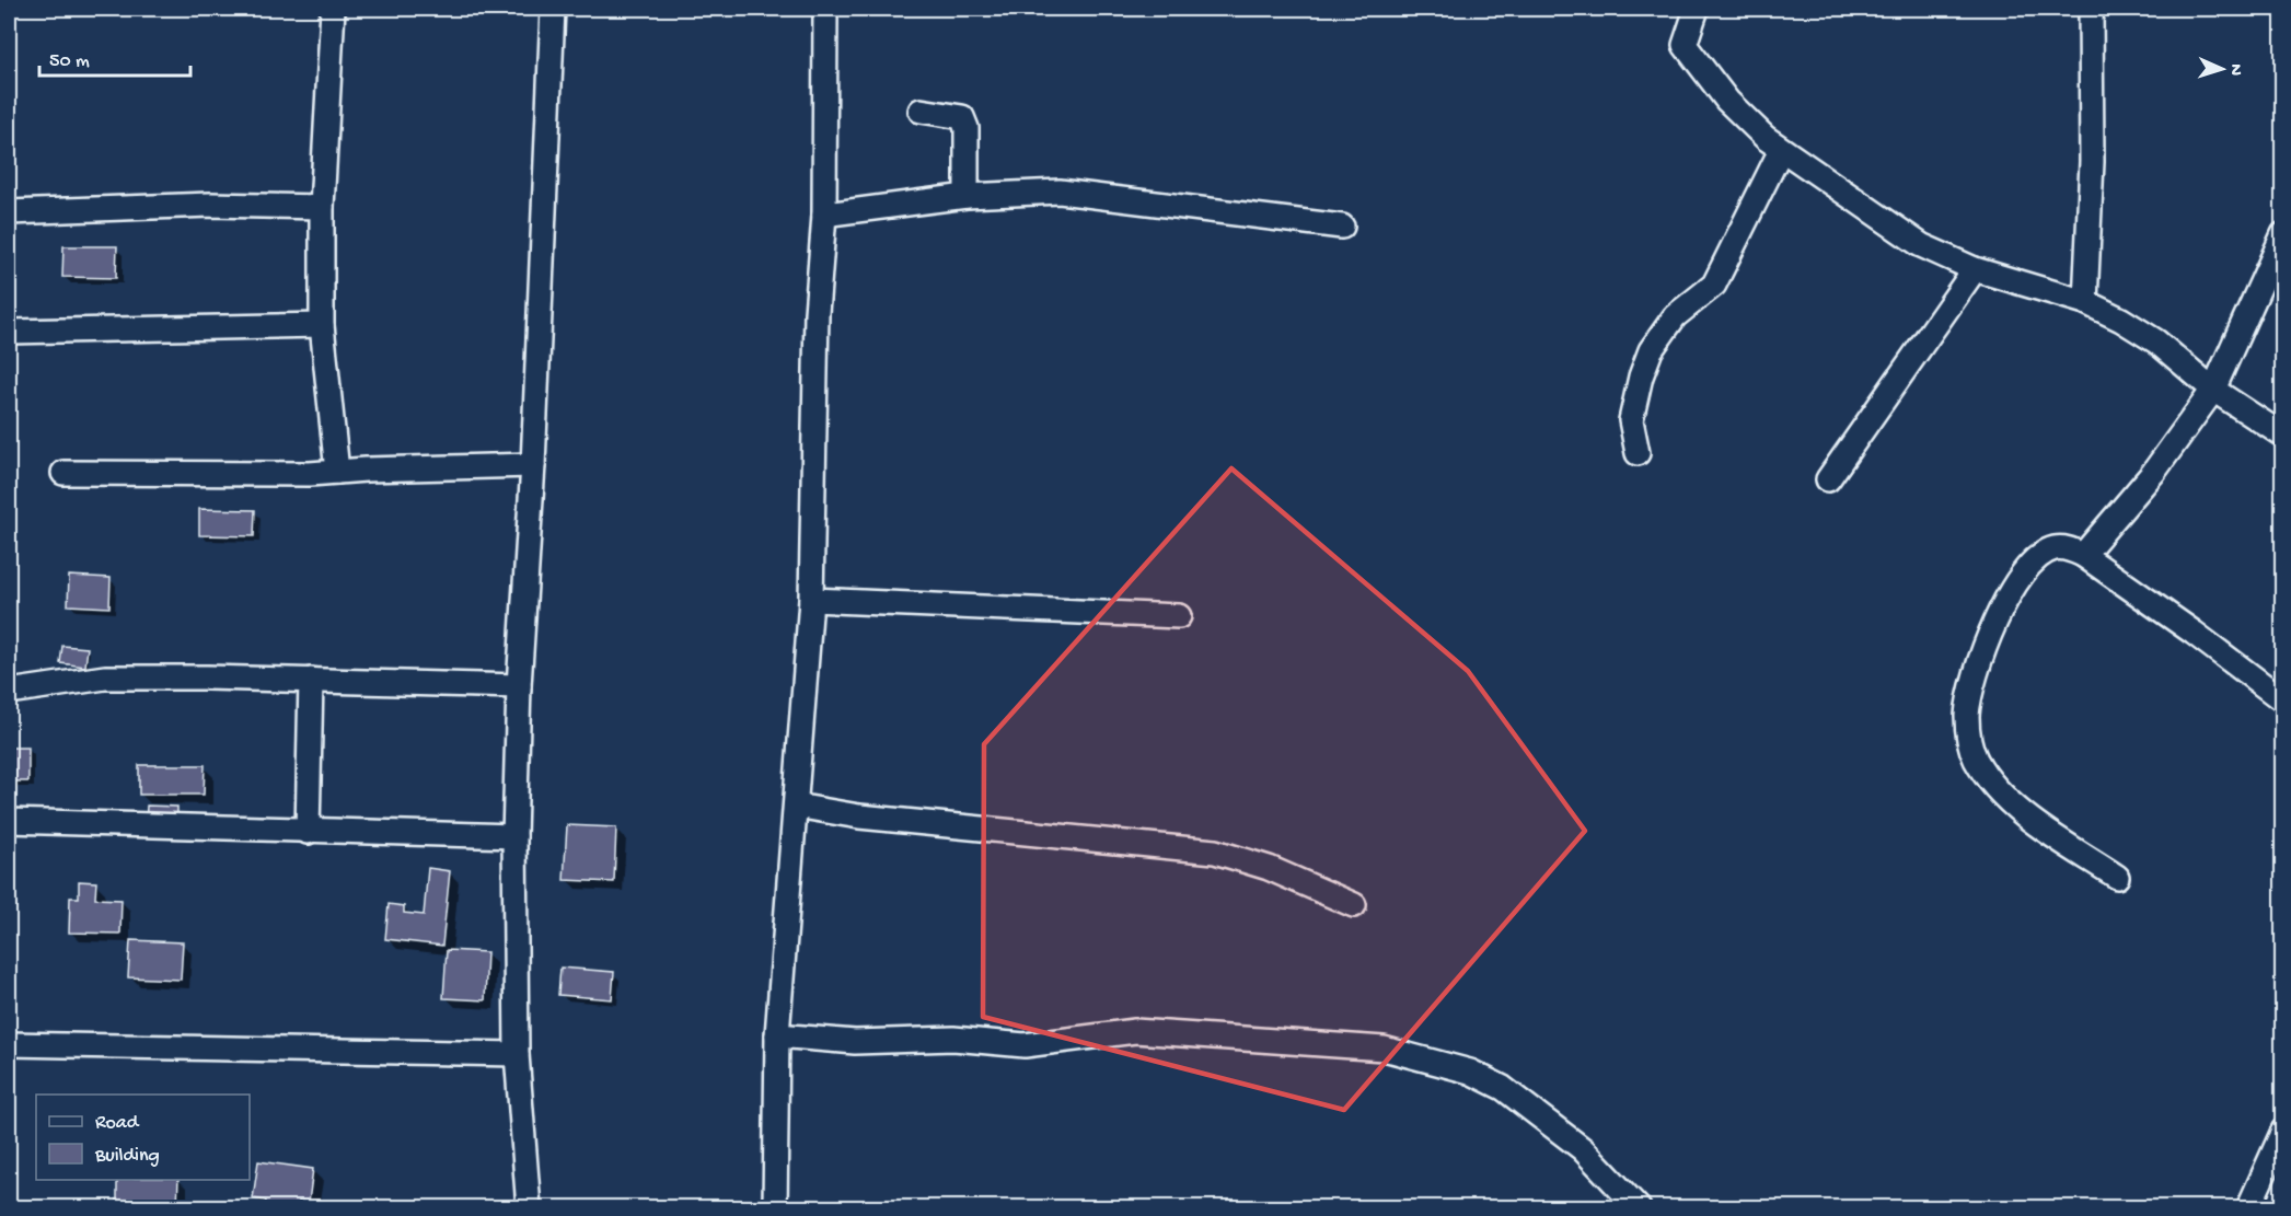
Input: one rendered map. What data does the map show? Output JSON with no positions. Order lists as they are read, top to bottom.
{
  "legend": ["Road", "Building"],
  "scale_bar": "50 m",
  "north": "right"
}
